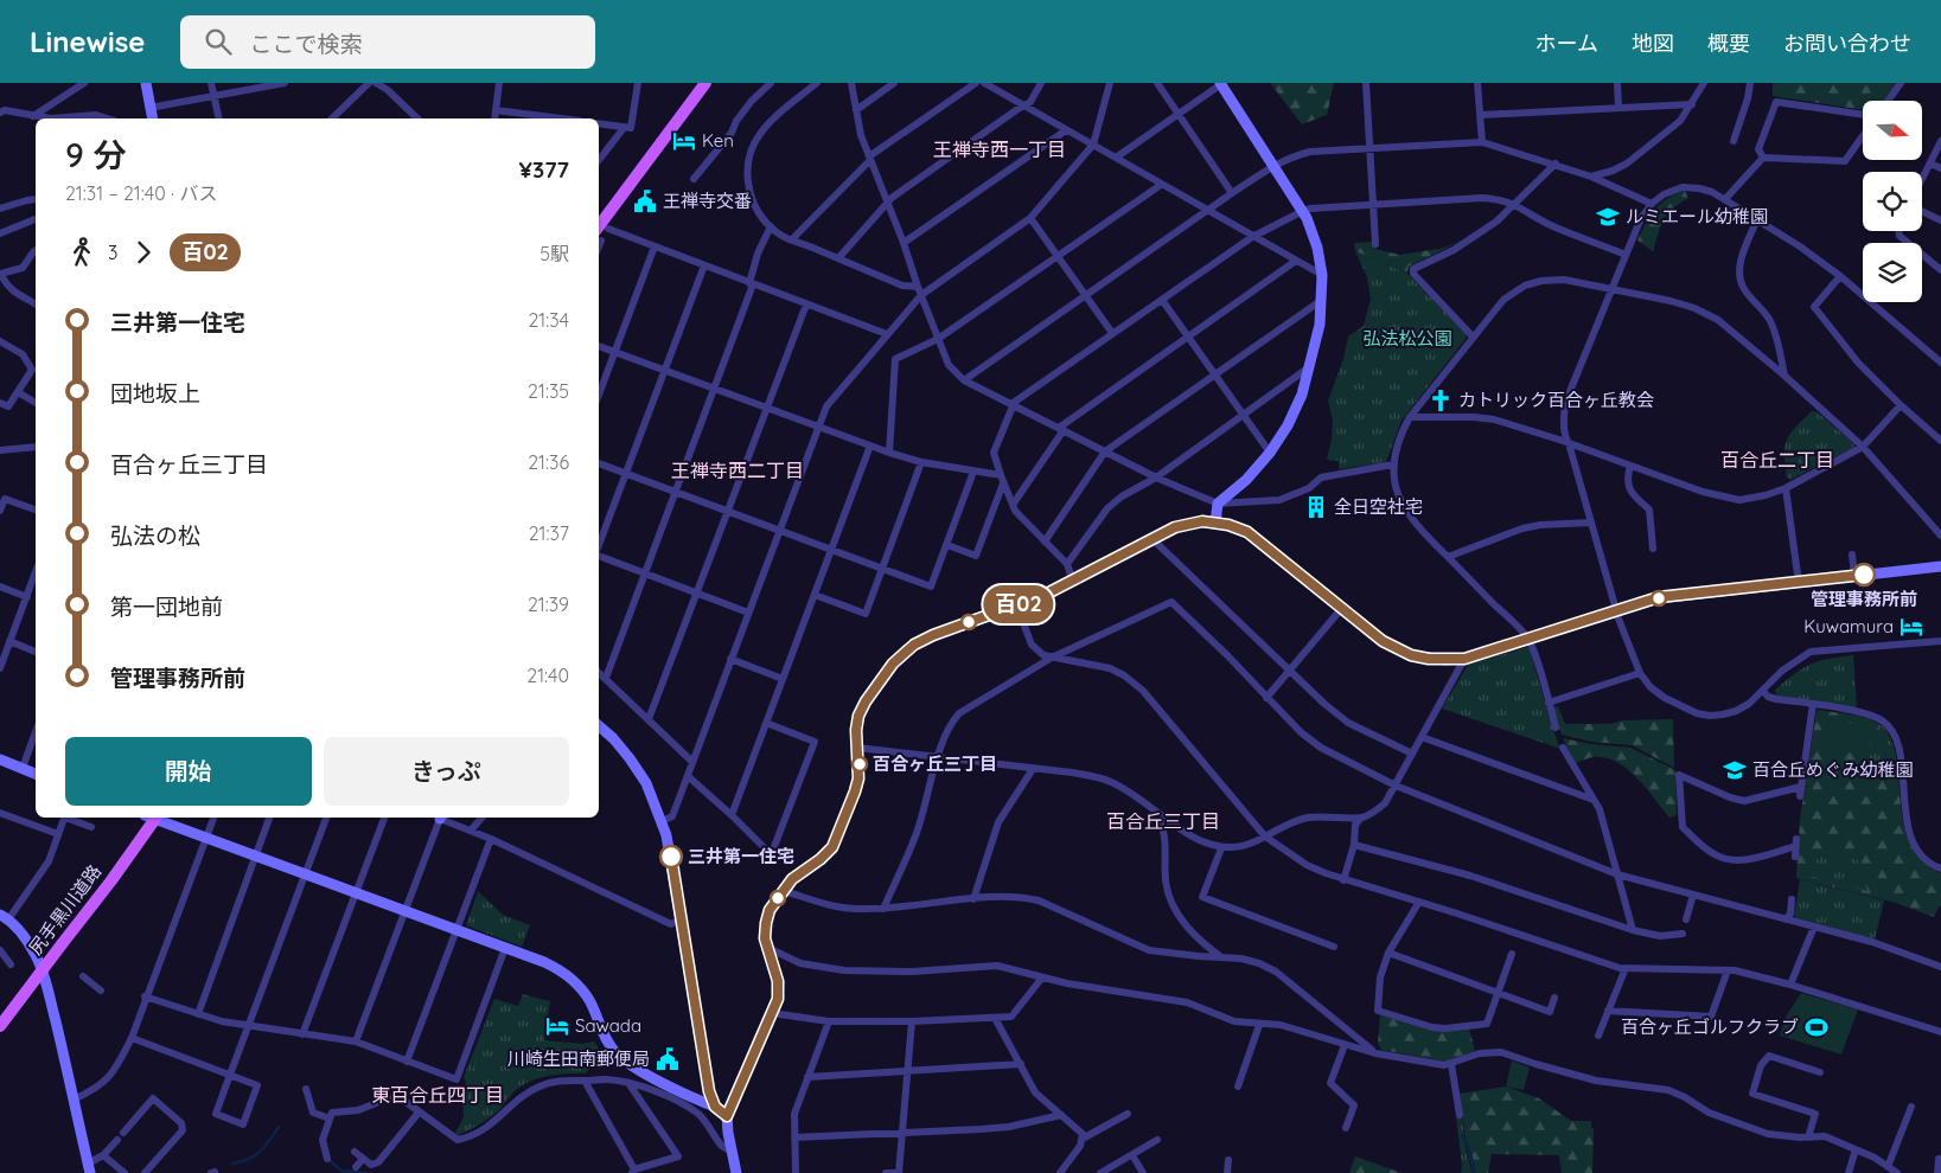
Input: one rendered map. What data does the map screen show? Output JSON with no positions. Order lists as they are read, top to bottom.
{
  "streets": {
    "main road": ["尻手黒川道路"]
  },
  "districts": [
    "王禅寺西一丁目",
    "百合丘二丁目",
    "王禅寺西二丁目",
    "百合丘三丁目",
    "東百合丘四丁目"
  ],
  "parks": ["弘法松公園"],
  "places": {
    "hotel": ["Ken", "Kuwamura", "Sawada"],
    "public building": ["王禅寺交番", "川崎生田南郵便局"],
    "school or university": ["ルミエール幼稚園", "百合丘めぐみ幼稚園"],
    "church": ["カトリック百合ヶ丘教会"],
    "building": ["全日空社宅"],
    "other": ["管理事務所前", "百合ヶ丘三丁目", "三井第一住宅"],
    "sports": ["百合ヶ丘ゴルフクラブ"]
  },
  "lines": ["bus line 百02"],
  "north": "right",
  "page": {
    "header": "Linewise",
    "search": "ここで検索",
    "nav": [
      "ホーム",
      "地図",
      "概要",
      "お問い合わせ"
    ],
    "on_map": "百02",
    "heading": ["9 分", "21:31 – 21:40 · バス", "¥377"],
    "legs": ["3", "百02", "5駅"],
    "list": [
      {
        "name": "三井第一住宅",
        "value": "21:34"
      },
      {
        "name": "団地坂上",
        "value": "21:35"
      },
      {
        "name": "百合ヶ丘三丁目",
        "value": "21:36"
      },
      {
        "name": "弘法の松",
        "value": "21:37"
      },
      {
        "name": "第一団地前",
        "value": "21:39"
      },
      {
        "name": "管理事務所前",
        "value": "21:40"
      }
    ],
    "buttons": ["開始", "きっぷ"]
  }
}
